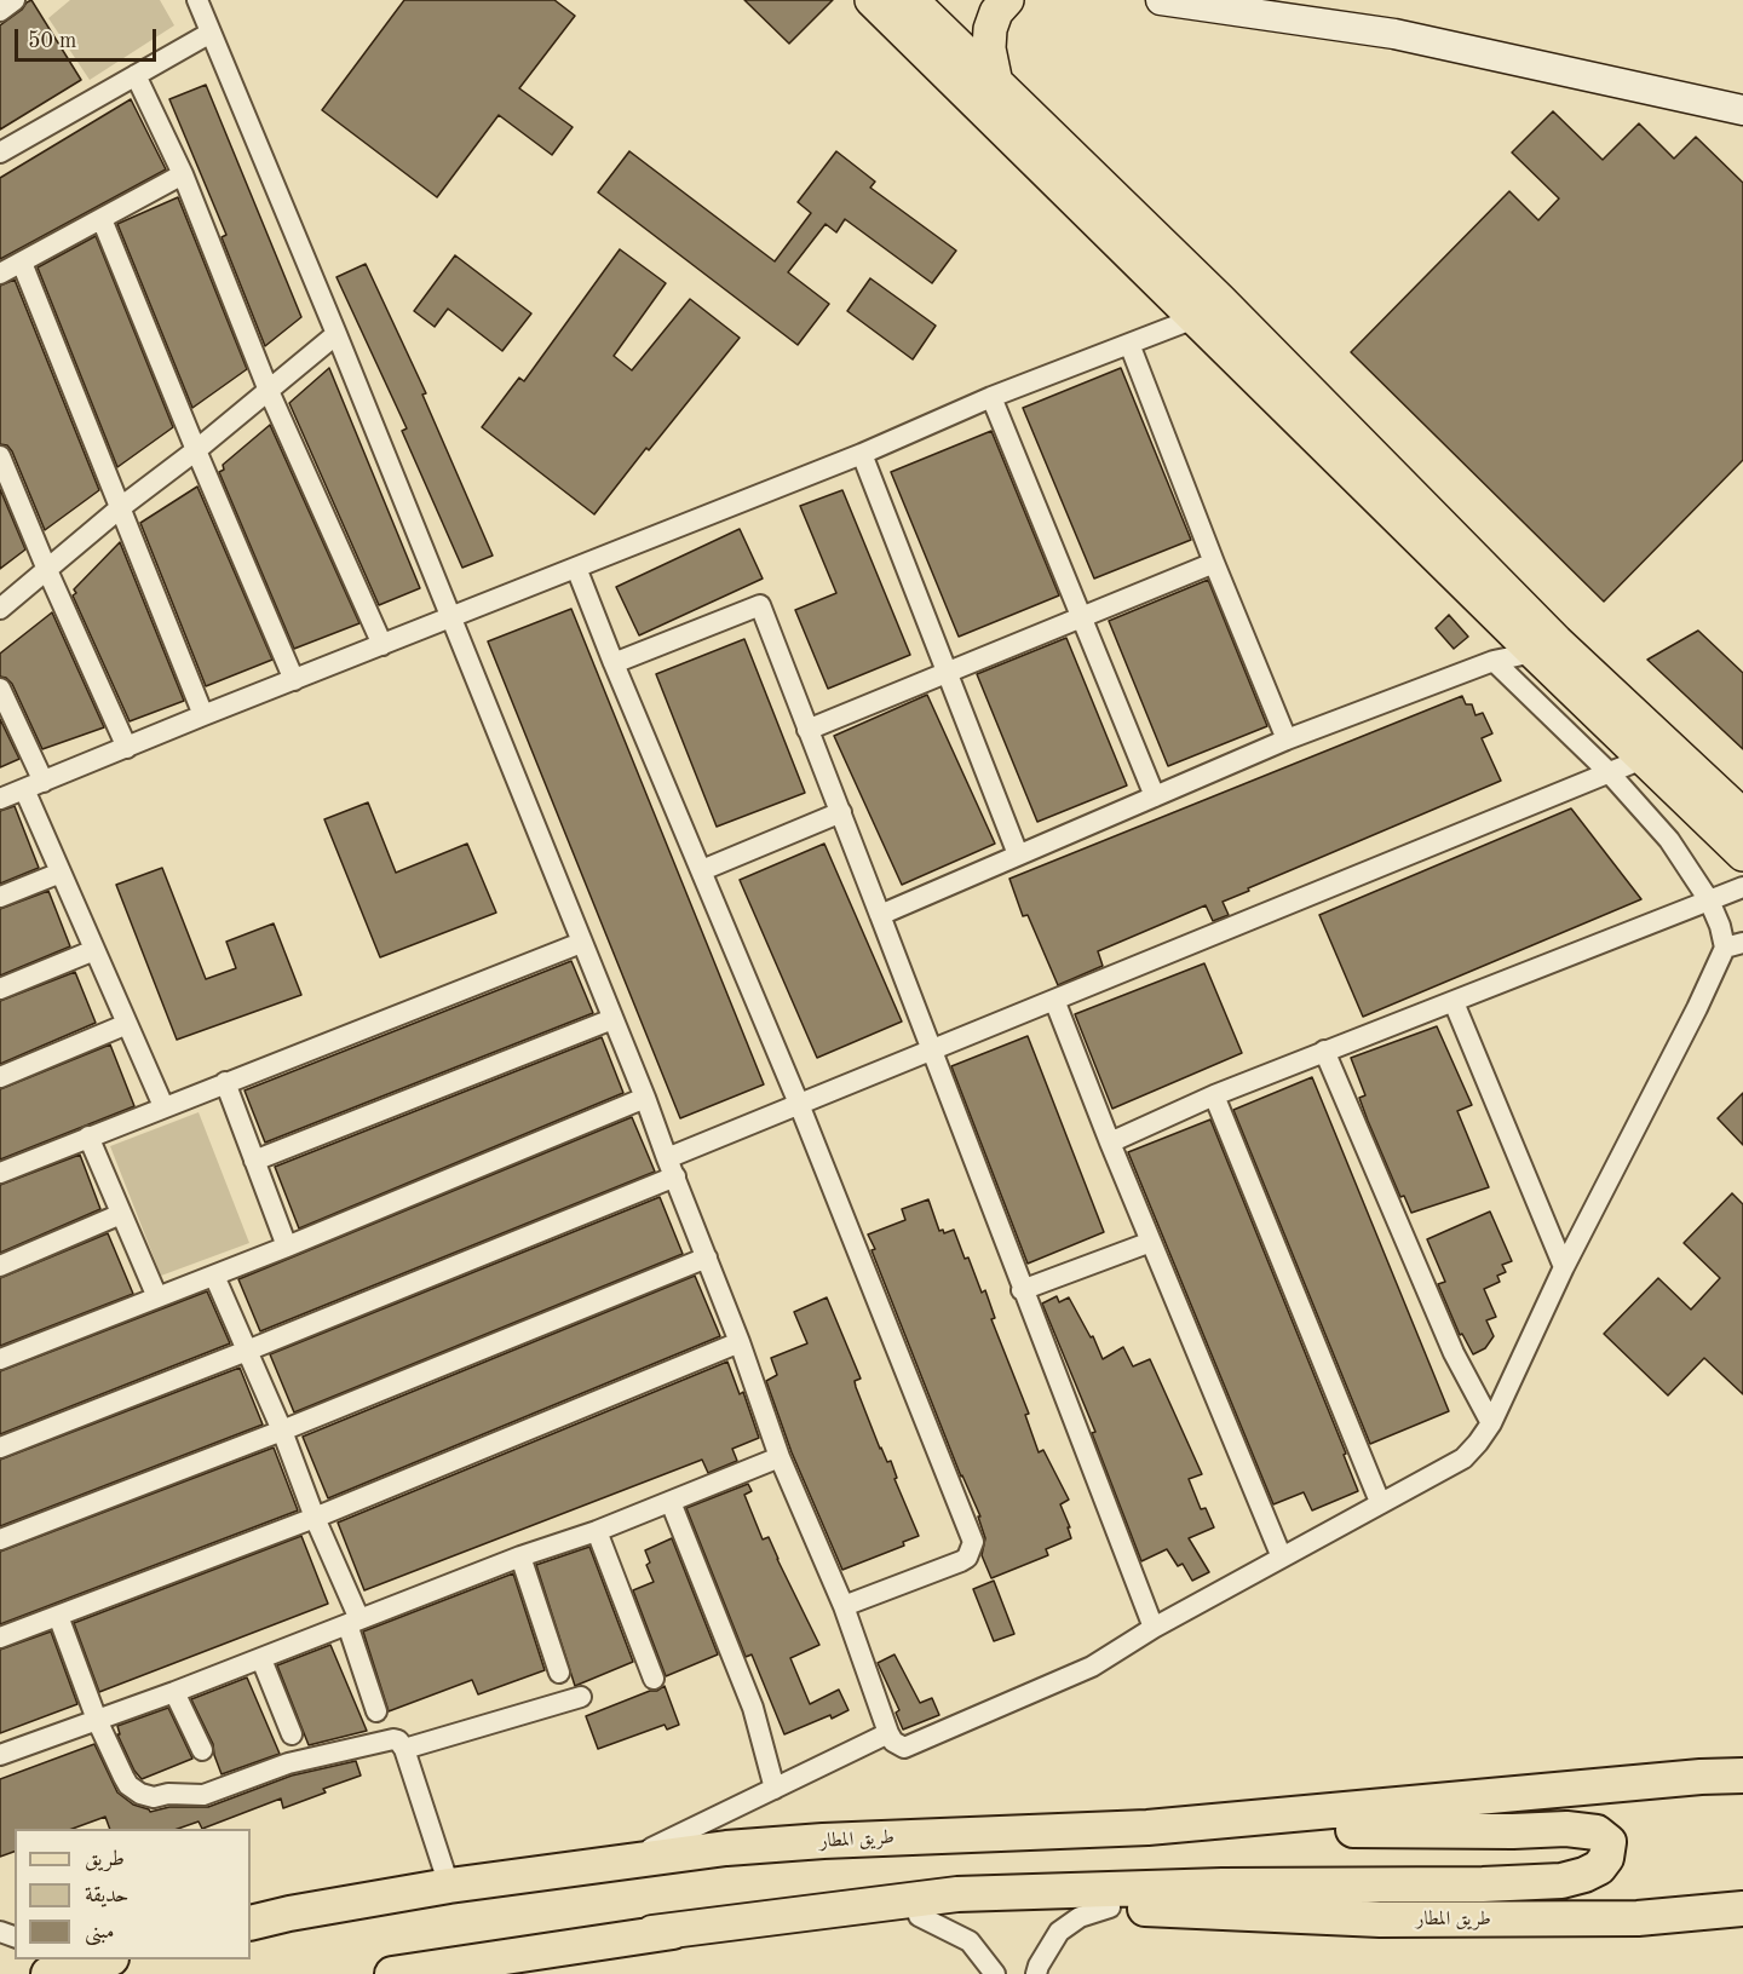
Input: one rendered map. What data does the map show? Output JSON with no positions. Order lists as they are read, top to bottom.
{
  "streets": {
    "highway": ["طريق المطار"]
  },
  "legend": ["طريق", "حديقة", "مبنى"],
  "scale_bar": "50 m"
}
